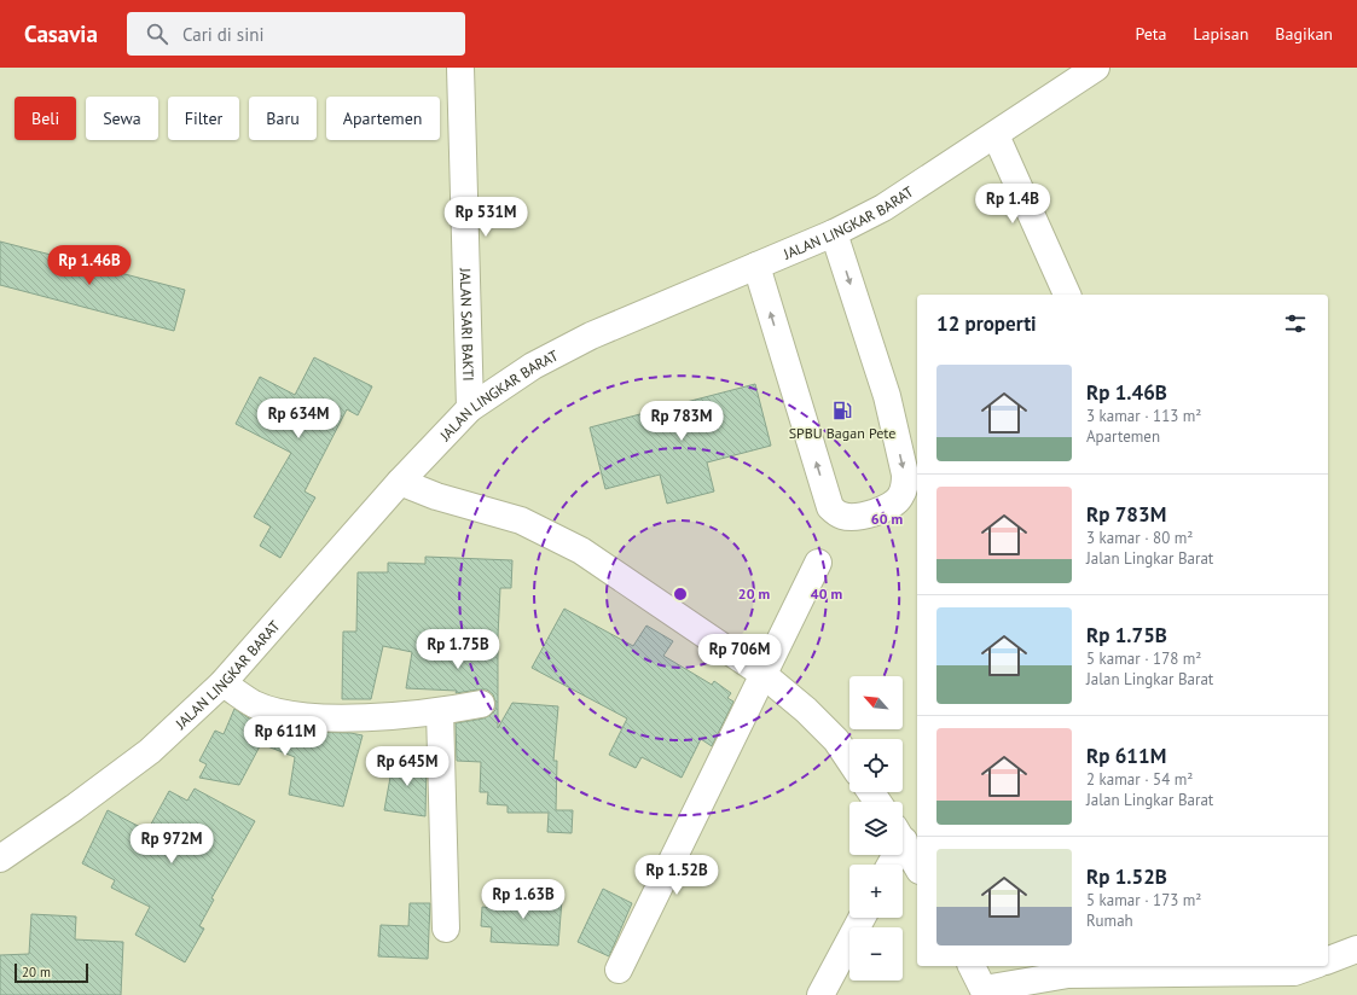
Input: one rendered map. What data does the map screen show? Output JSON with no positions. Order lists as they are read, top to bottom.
{
  "streets": {
    "main road": ["JALAN LINGKAR BARAT", "JALAN SARI BAKTI"]
  },
  "crossings": [
    ["JALAN LINGKAR BARAT", "JALAN SARI BAKTI"]
  ],
  "places": {
    "fuel station": ["SPBU Bagan Pete"]
  },
  "scale_bar": "20 m",
  "north": "top left",
  "page": {
    "header": "Casavia",
    "search": "Cari di sini",
    "nav": ["Peta", "Lapisan", "Bagikan"],
    "chip": [
      "Beli",
      "Sewa",
      "Filter",
      "Baru",
      "Apartemen"
    ],
    "price": [
      "Rp 1.4B",
      "Rp 531M",
      "Rp 1.46B",
      "Rp 634M",
      "Rp 783M",
      "Rp 1.75B",
      "Rp 706M",
      "Rp 611M",
      "Rp 645M",
      "Rp 972M",
      "Rp 1.52B",
      "Rp 1.63B"
    ],
    "heading": "12 properti",
    "list": [
      {
        "name": "Rp 1.46B",
        "note": "3 kamar · 113 m² · Apartemen"
      },
      {
        "name": "Rp 783M",
        "note": "3 kamar · 80 m² · Jalan Lingkar Barat"
      },
      {
        "name": "Rp 1.75B",
        "note": "5 kamar · 178 m² · Jalan Lingkar Barat"
      },
      {
        "name": "Rp 611M",
        "note": "2 kamar · 54 m² · Jalan Lingkar Barat"
      },
      {
        "name": "Rp 1.52B",
        "note": "5 kamar · 173 m² · Rumah"
      }
    ],
    "map_buttons": ["+", "−"],
    "scale": "20 m"
  },
  "rings": ["60 m", "20 m", "40 m"]
}
